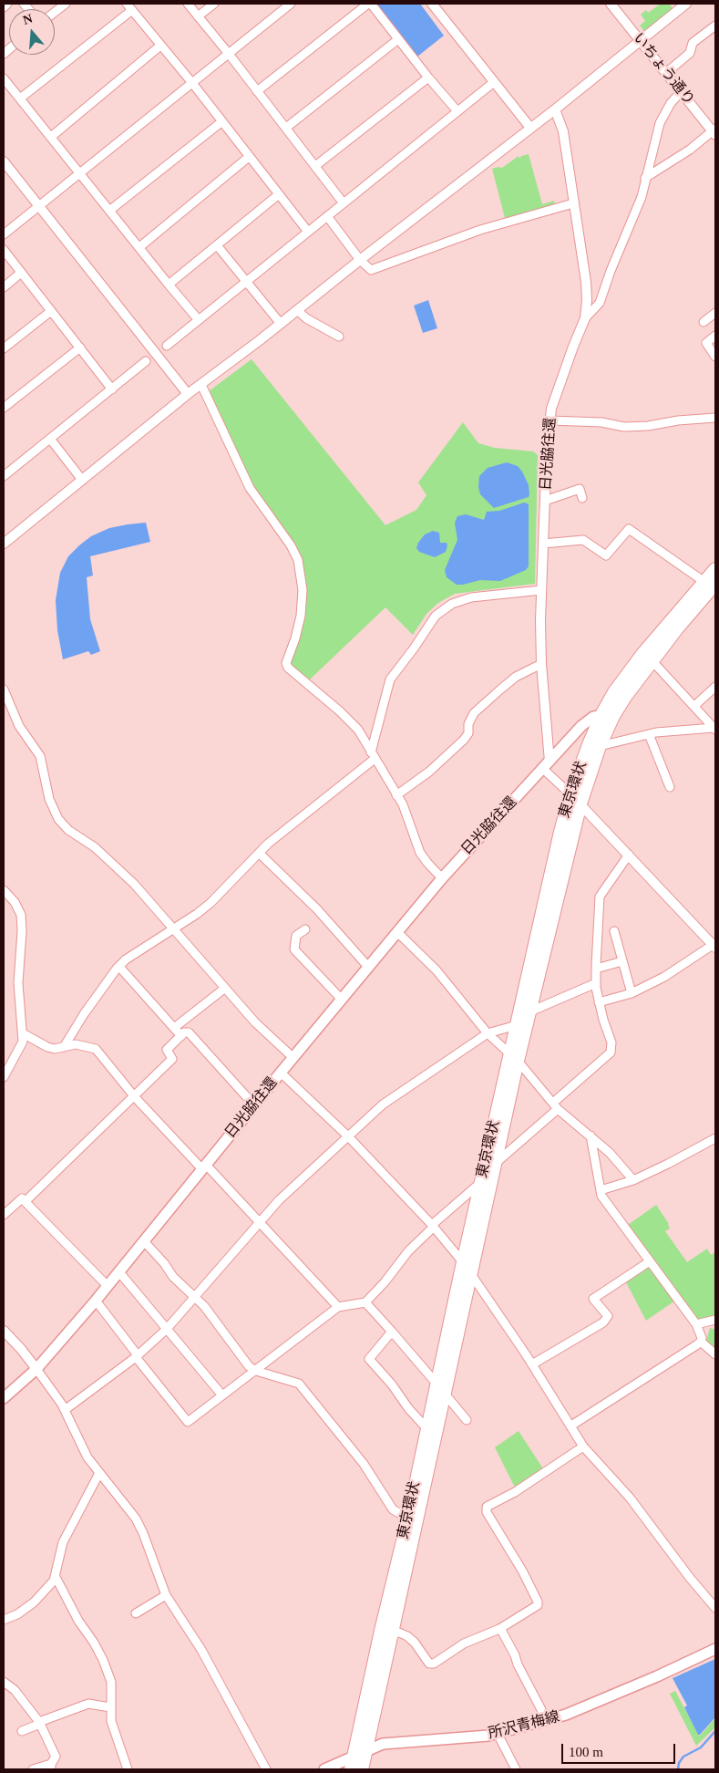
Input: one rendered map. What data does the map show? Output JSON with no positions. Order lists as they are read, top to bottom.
{
  "streets": {
    "highway": ["東京環状"],
    "main road": ["日光脇往還", "所沢青梅線"],
    "street": ["いちょう通り"]
  },
  "crossings": [
    ["東京環状", "所沢青梅線"]
  ],
  "scale_bar": "100 m",
  "north": "top"
}
